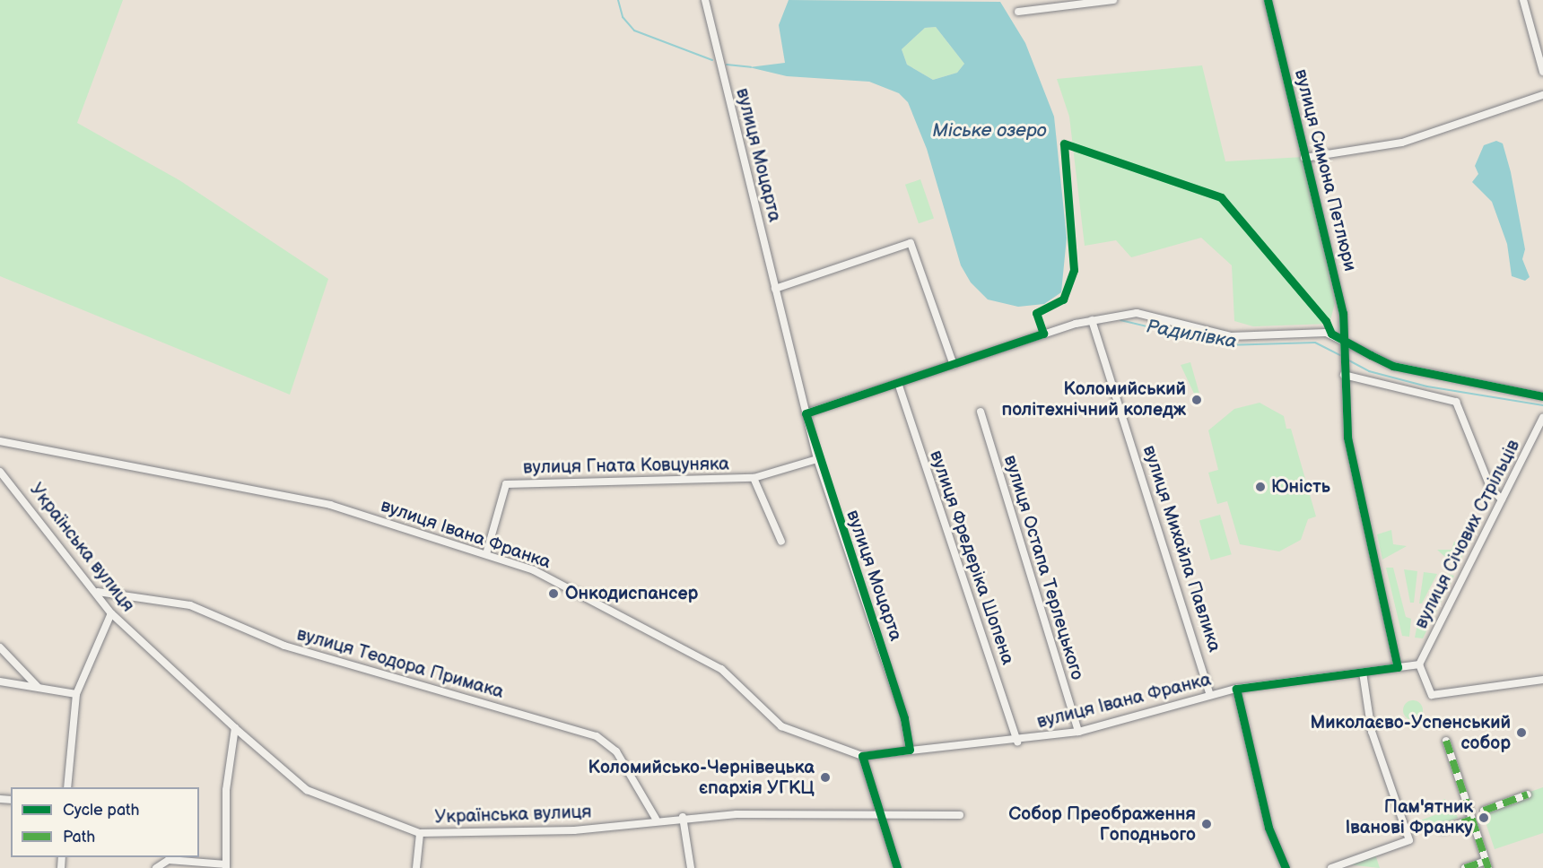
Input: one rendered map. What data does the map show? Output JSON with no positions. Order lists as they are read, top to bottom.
{
  "streets": {
    "street": [
      "вулиця Моцарта",
      "вулиця Симона Петлюри",
      "вулиця Гната Ковцуняка",
      "вулиця Івана Франка",
      "вулиця Січових Стрільців",
      "Українська вулиця",
      "вулиця Михайла Павлика",
      "вулиця Фредеріка Шопена",
      "вулиця Остапа Терлецького",
      "вулиця Теодора Примака"
    ]
  },
  "crossings": [
    ["вулиця Моцарта", "вулиця Гната Ковцуняка"],
    ["вулиця Моцарта", "вулиця Івана Франка"],
    ["вулиця Гната Ковцуняка", "вулиця Івана Франка"],
    ["вулиця Івана Франка", "вулиця Січових Стрільців"],
    ["вулиця Івана Франка", "вулиця Михайла Павлика"],
    ["вулиця Івана Франка", "вулиця Фредеріка Шопена"],
    ["вулиця Івана Франка", "вулиця Остапа Терлецького"],
    ["Українська вулиця", "вулиця Теодора Примака"]
  ],
  "water": ["Міське озеро", "Радилівка"],
  "places": [
    "Коломийський політехнічний коледж",
    "Юність",
    "Онкодиспансер",
    "Миколаєво-Успенський собор",
    "Коломийсько-Чернівецька єпархія УГКЦ",
    "Пам'ятник Іванові Франку",
    "Собор Преображення Гоподнього"
  ],
  "legend": ["Cycle path", "Path"]
}
